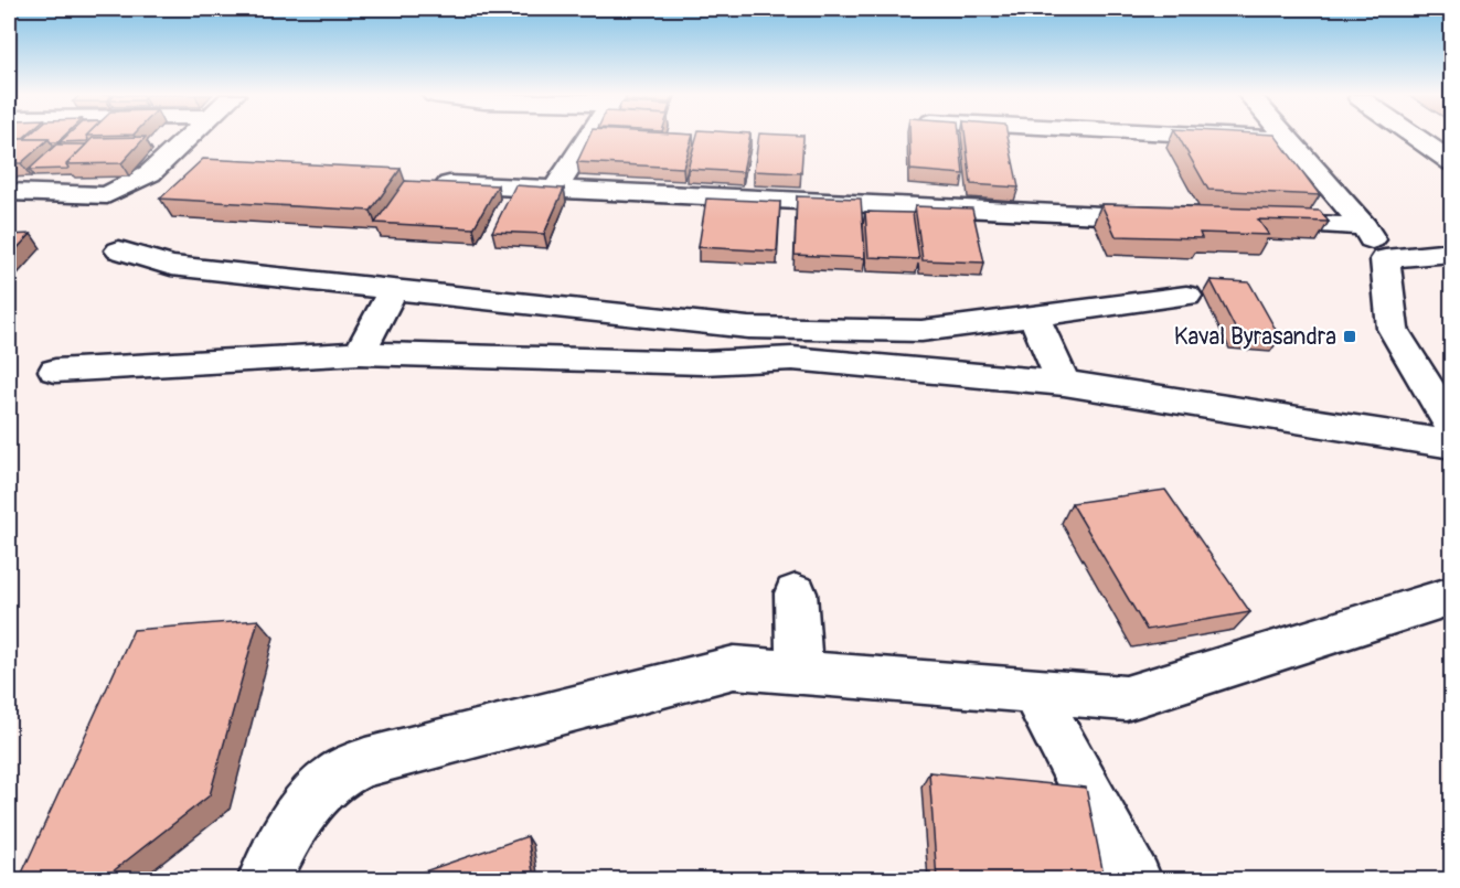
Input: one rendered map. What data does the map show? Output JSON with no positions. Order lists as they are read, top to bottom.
{
  "places": {
    "transit": ["Kaval Byrasandra"]
  }
}
